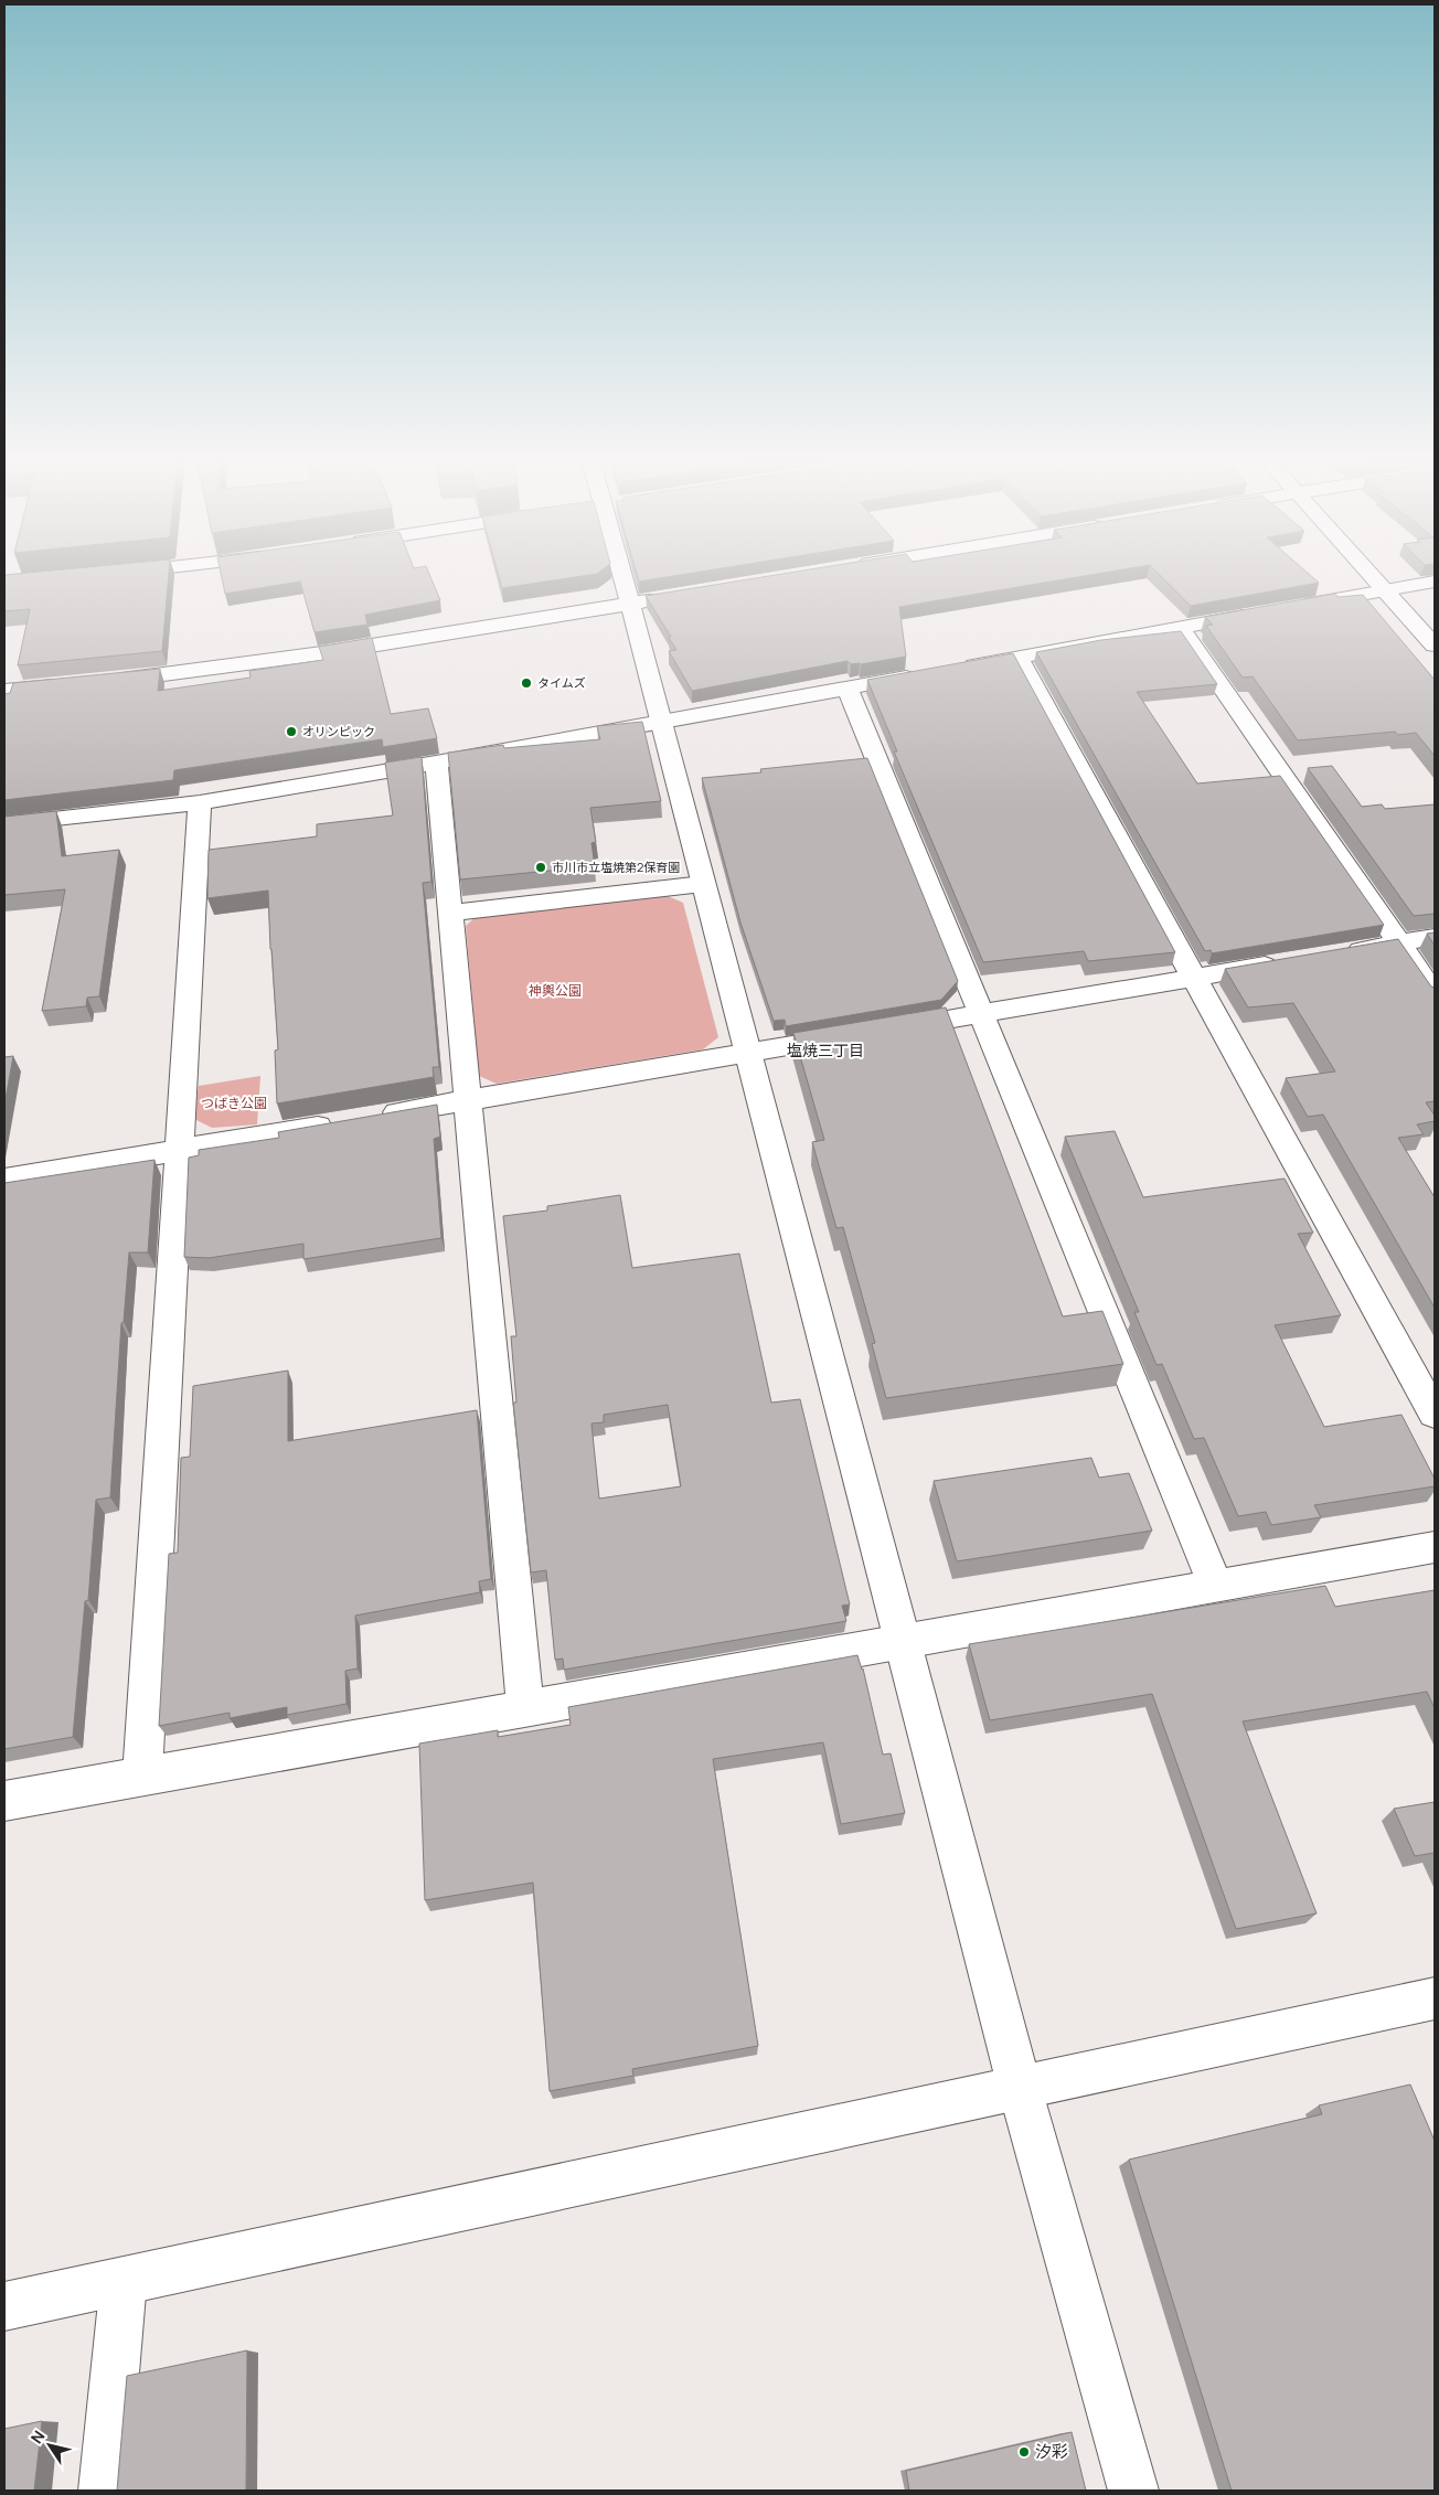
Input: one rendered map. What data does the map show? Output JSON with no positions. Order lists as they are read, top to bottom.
{
  "districts": ["塩焼三丁目"],
  "parks": ["神輿公園", "つばき公園"],
  "places": [
    "タイムズ",
    "オリンピック",
    "市川市立塩焼第2保育園",
    "汐彩"
  ],
  "north": "top left"
}
